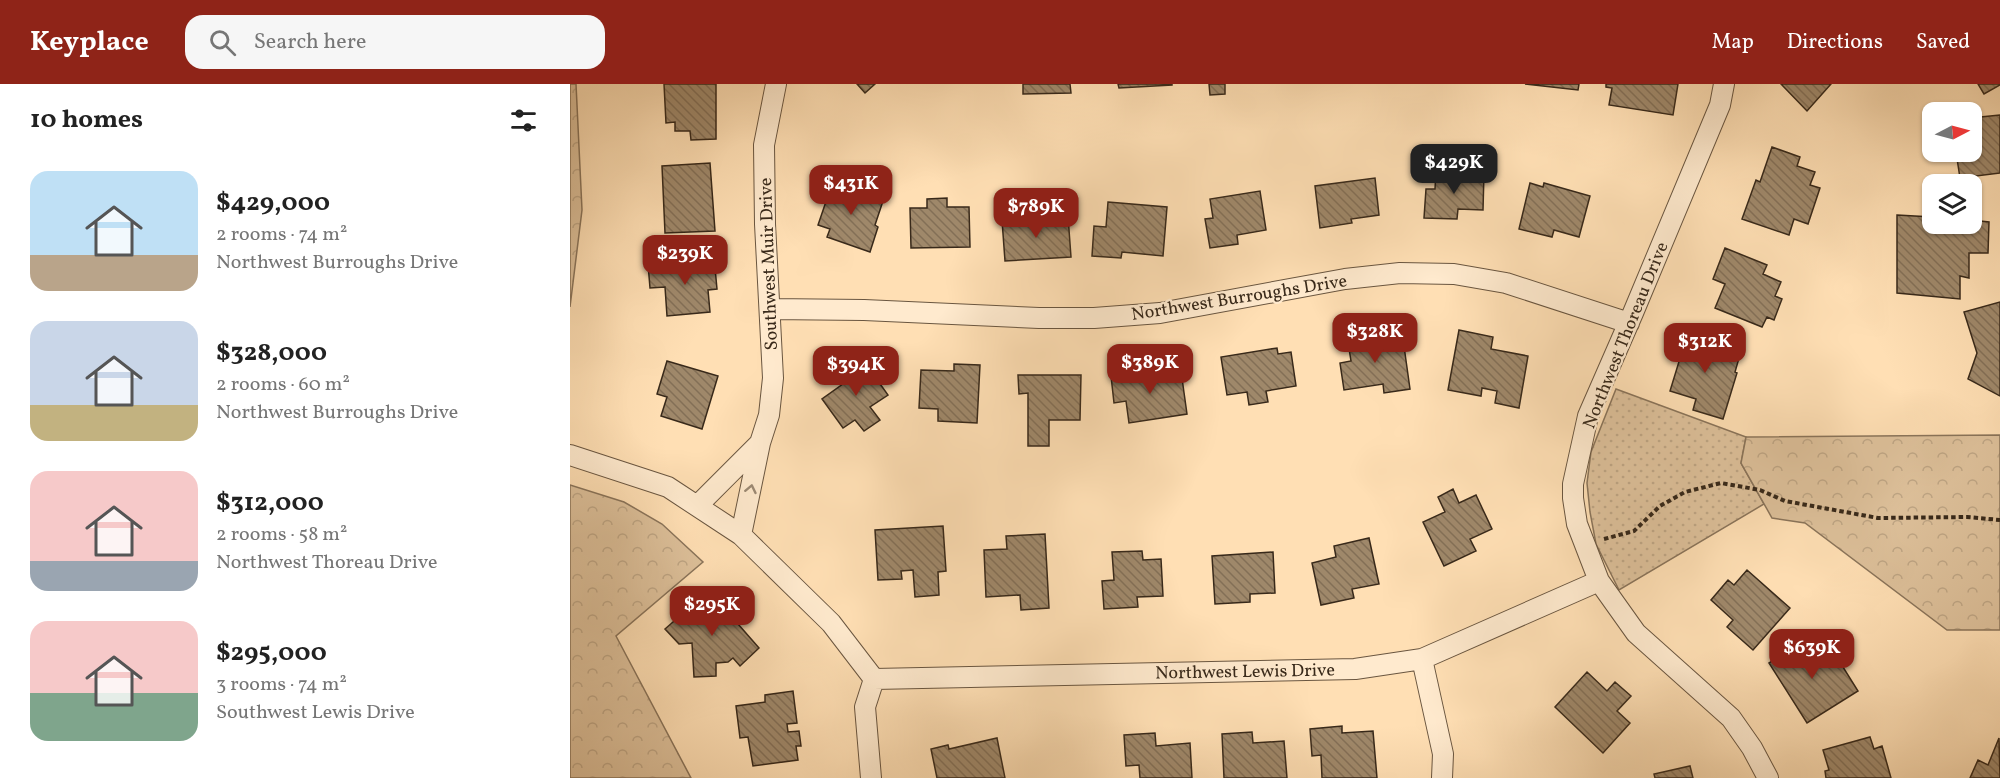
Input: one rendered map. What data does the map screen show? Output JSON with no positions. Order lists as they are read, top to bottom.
{
  "streets": {
    "street": [
      "Southwest Muir Drive",
      "Northwest Burroughs Drive",
      "Northwest Thoreau Drive",
      "Northwest Lewis Drive"
    ]
  },
  "crossings": [
    ["Southwest Muir Drive", "Northwest Burroughs Drive"],
    ["Northwest Burroughs Drive", "Northwest Thoreau Drive"],
    ["Northwest Thoreau Drive", "Northwest Lewis Drive"]
  ],
  "north": "right",
  "page": {
    "header": "Keyplace",
    "search": "Search here",
    "nav": ["Map", "Directions", "Saved"],
    "heading": "10 homes",
    "price": [
      "$429K",
      "$431K",
      "$789K",
      "$239K",
      "$328K",
      "$312K",
      "$389K",
      "$394K",
      "$295K",
      "$639K"
    ],
    "list": [
      {
        "name": "$429,000",
        "note": "2 rooms · 74 m² · Northwest Burroughs Drive"
      },
      {
        "name": "$328,000",
        "note": "2 rooms · 60 m² · Northwest Burroughs Drive"
      },
      {
        "name": "$312,000",
        "note": "2 rooms · 58 m² · Northwest Thoreau Drive"
      },
      {
        "name": "$295,000",
        "note": "3 rooms · 74 m² · Southwest Lewis Drive"
      }
    ]
  }
}
